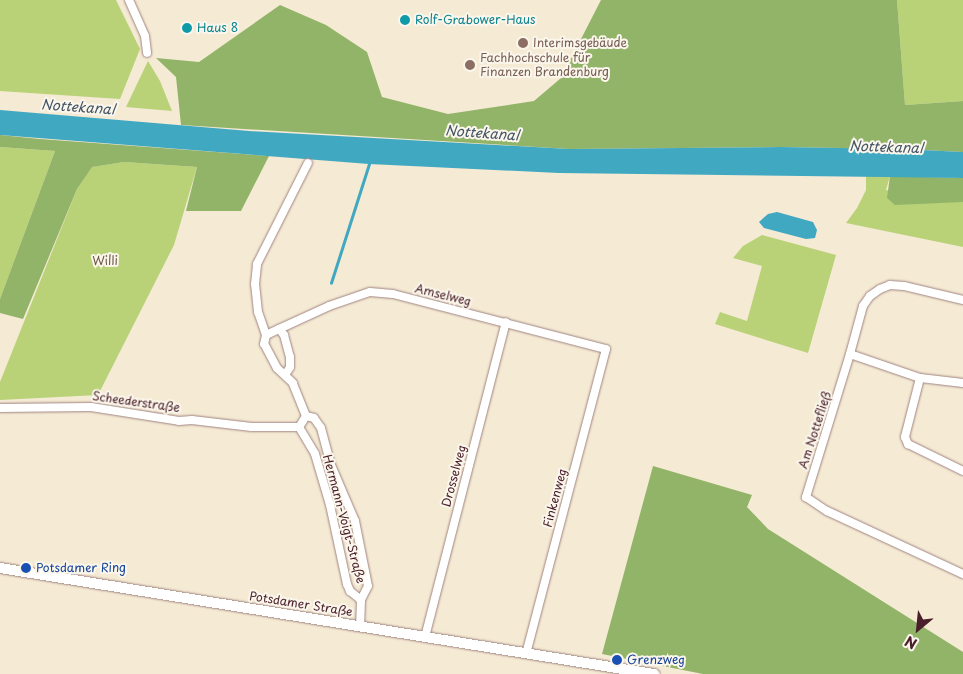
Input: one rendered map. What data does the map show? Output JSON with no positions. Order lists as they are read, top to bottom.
{
  "streets": {
    "main road": ["Potsdamer Straße"],
    "street": [
      "Amselweg",
      "Scheederstraße",
      "Am Nottefließ",
      "Drosselweg",
      "Finkenweg",
      "Hermann-Voigt-Straße"
    ]
  },
  "crossings": [
    ["Amselweg", "Drosselweg"],
    ["Amselweg", "Finkenweg"],
    ["Scheederstraße", "Hermann-Voigt-Straße"],
    ["Drosselweg", "Potsdamer Straße"],
    ["Finkenweg", "Potsdamer Straße"],
    ["Hermann-Voigt-Straße", "Potsdamer Straße"]
  ],
  "water": ["Nottekanal"],
  "parks": ["Willi"],
  "places": [
    "Rolf-Grabower-Haus",
    "Haus 8",
    "Interimsgebäude",
    "Fachhochschule für Finanzen Brandenburg",
    "Potsdamer Ring",
    "Grenzweg"
  ],
  "north": "bottom left"
}
